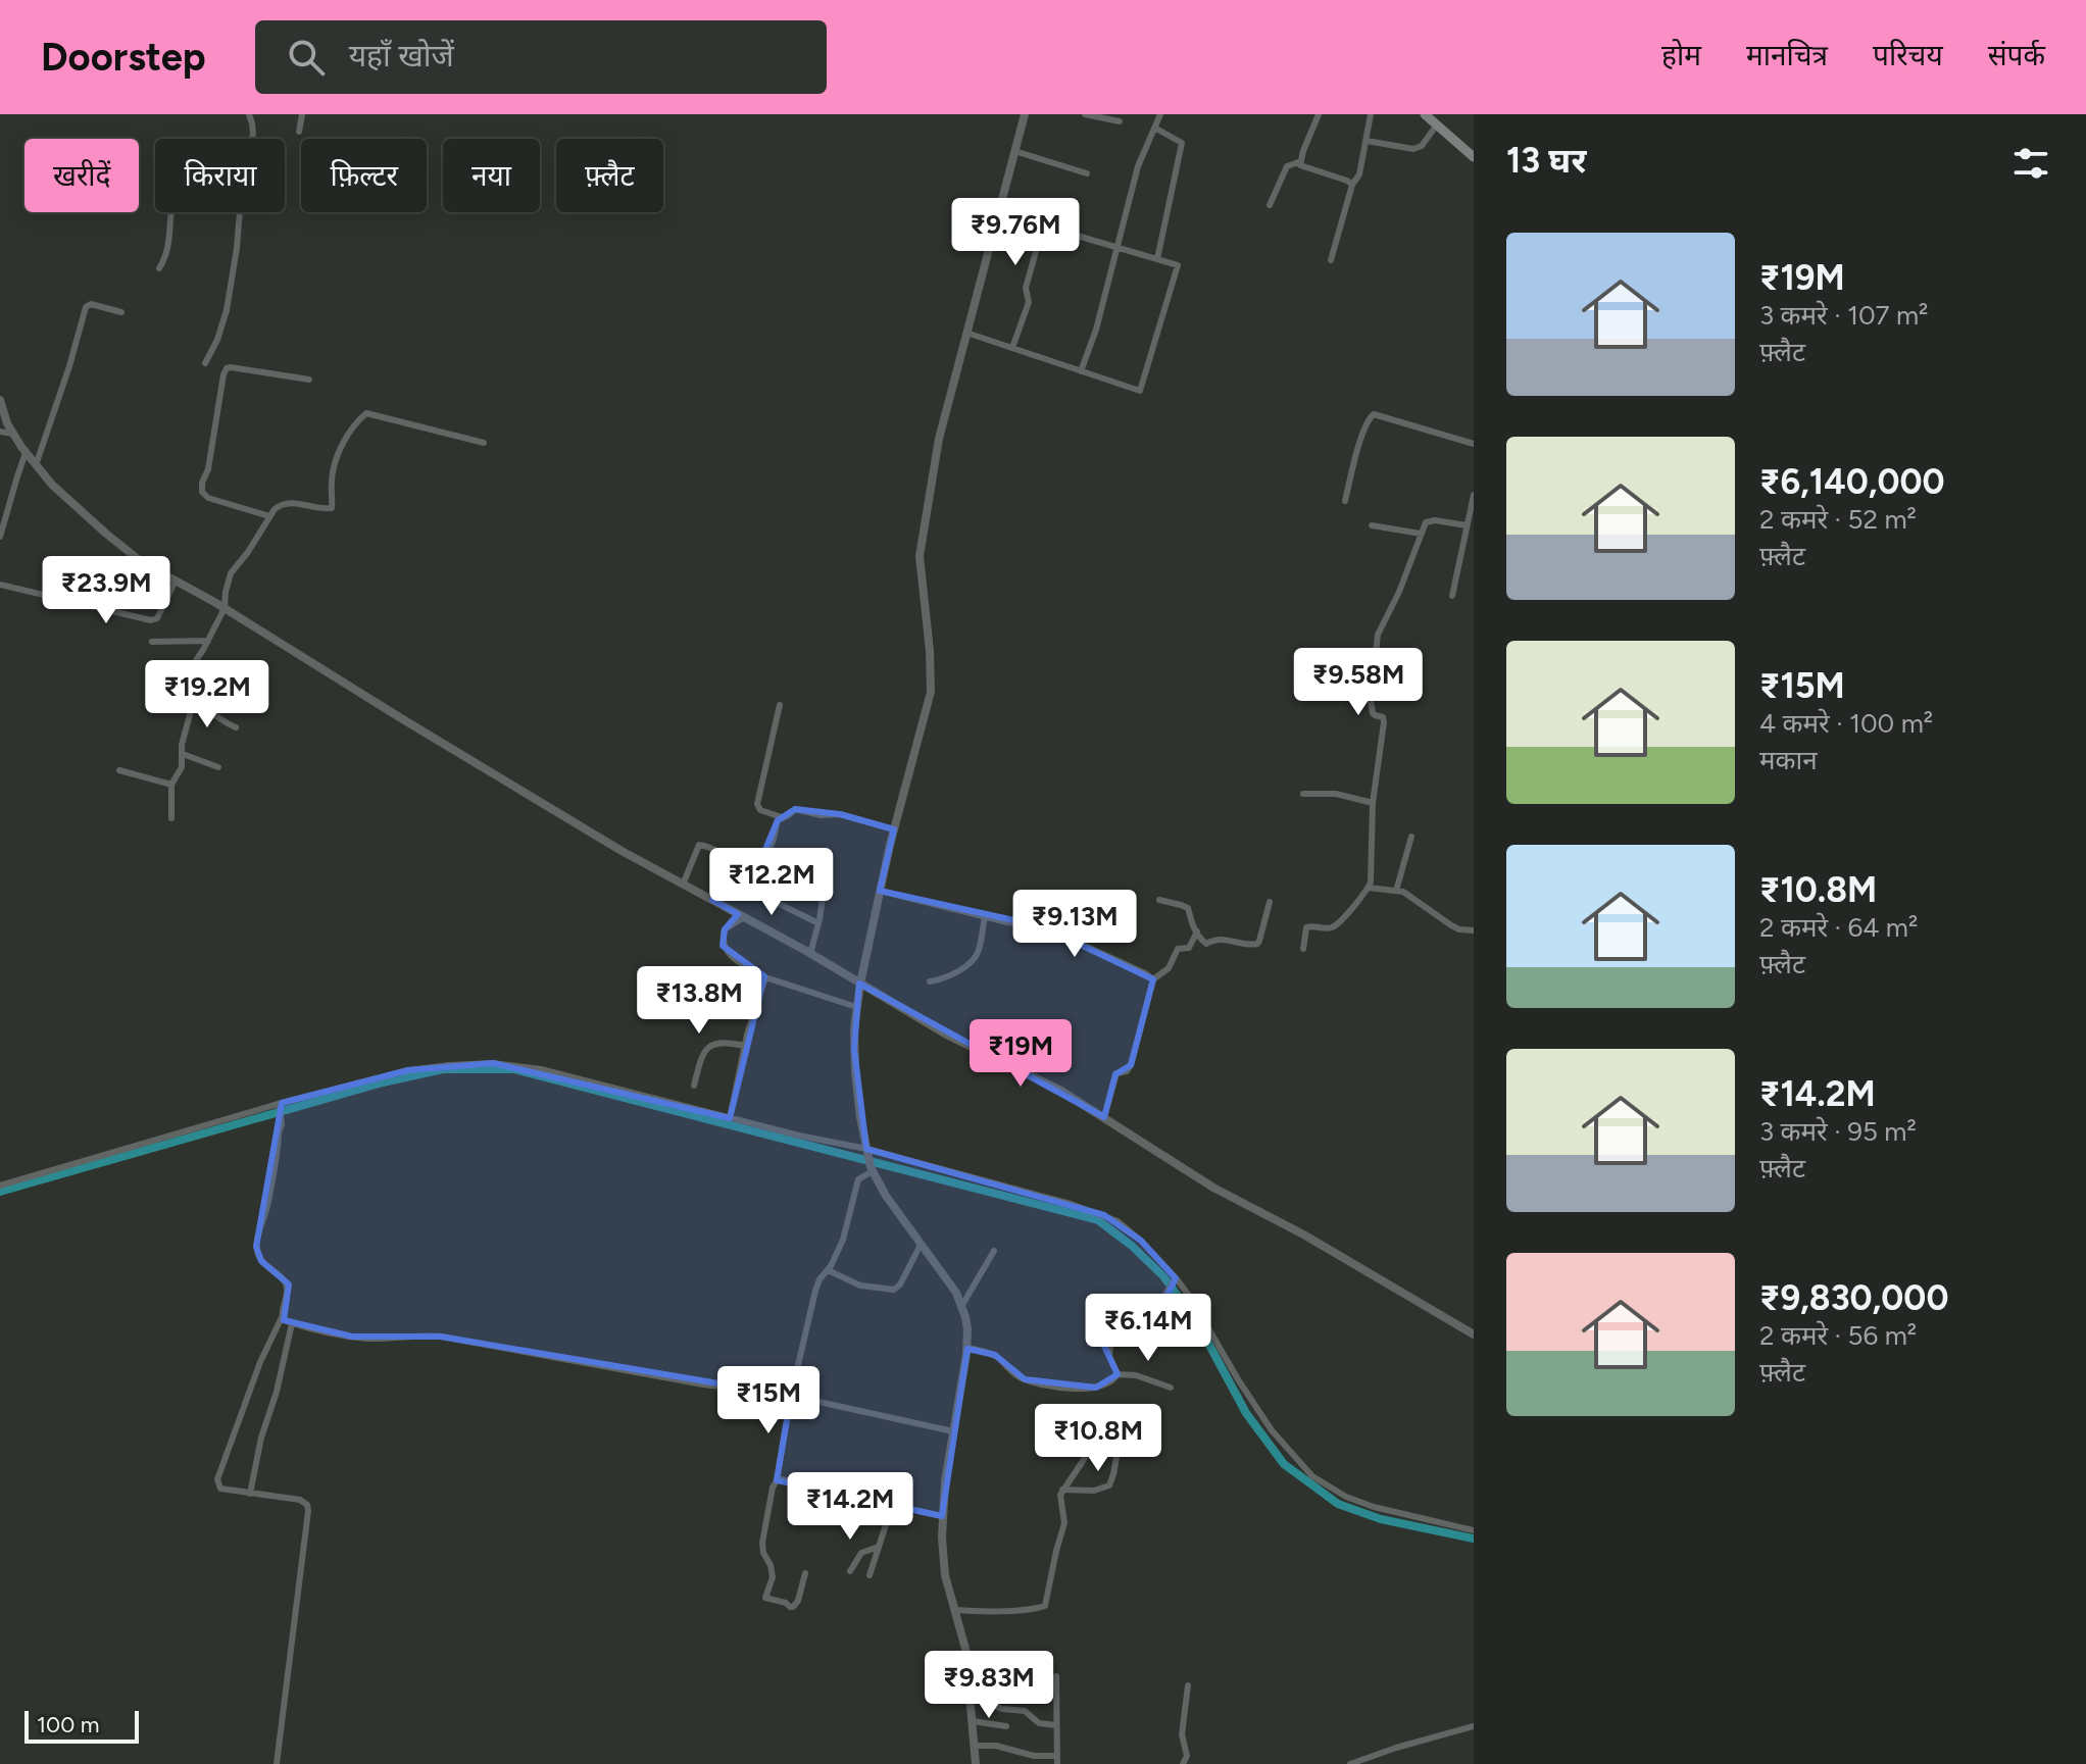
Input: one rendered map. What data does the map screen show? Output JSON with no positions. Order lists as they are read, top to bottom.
{
  "scale_bar": "100 m",
  "page": {
    "header": "Doorstep",
    "search": "यहाँ खोजें",
    "nav": [
      "होम",
      "मानचित्र",
      "परिचय",
      "संपर्क"
    ],
    "heading": "13 घर",
    "chip": [
      "खरीदें",
      "किराया",
      "फ़िल्टर",
      "नया",
      "फ़्लैट"
    ],
    "price": [
      "₹9.76M",
      "₹23.9M",
      "₹9.58M",
      "₹19.2M",
      "₹12.2M",
      "₹9.13M",
      "₹13.8M",
      "₹19M",
      "₹6.14M",
      "₹15M",
      "₹10.8M",
      "₹14.2M",
      "₹9.83M"
    ],
    "list": [
      {
        "name": "₹19M",
        "note": "3 कमरे · 107 m² · फ़्लैट"
      },
      {
        "name": "₹6,140,000",
        "note": "2 कमरे · 52 m² · फ़्लैट"
      },
      {
        "name": "₹15M",
        "note": "4 कमरे · 100 m² · मकान"
      },
      {
        "name": "₹10.8M",
        "note": "2 कमरे · 64 m² · फ़्लैट"
      },
      {
        "name": "₹14.2M",
        "note": "3 कमरे · 95 m² · फ़्लैट"
      },
      {
        "name": "₹9,830,000",
        "note": "2 कमरे · 56 m² · फ़्लैट"
      }
    ],
    "scale": "100 m"
  }
}
